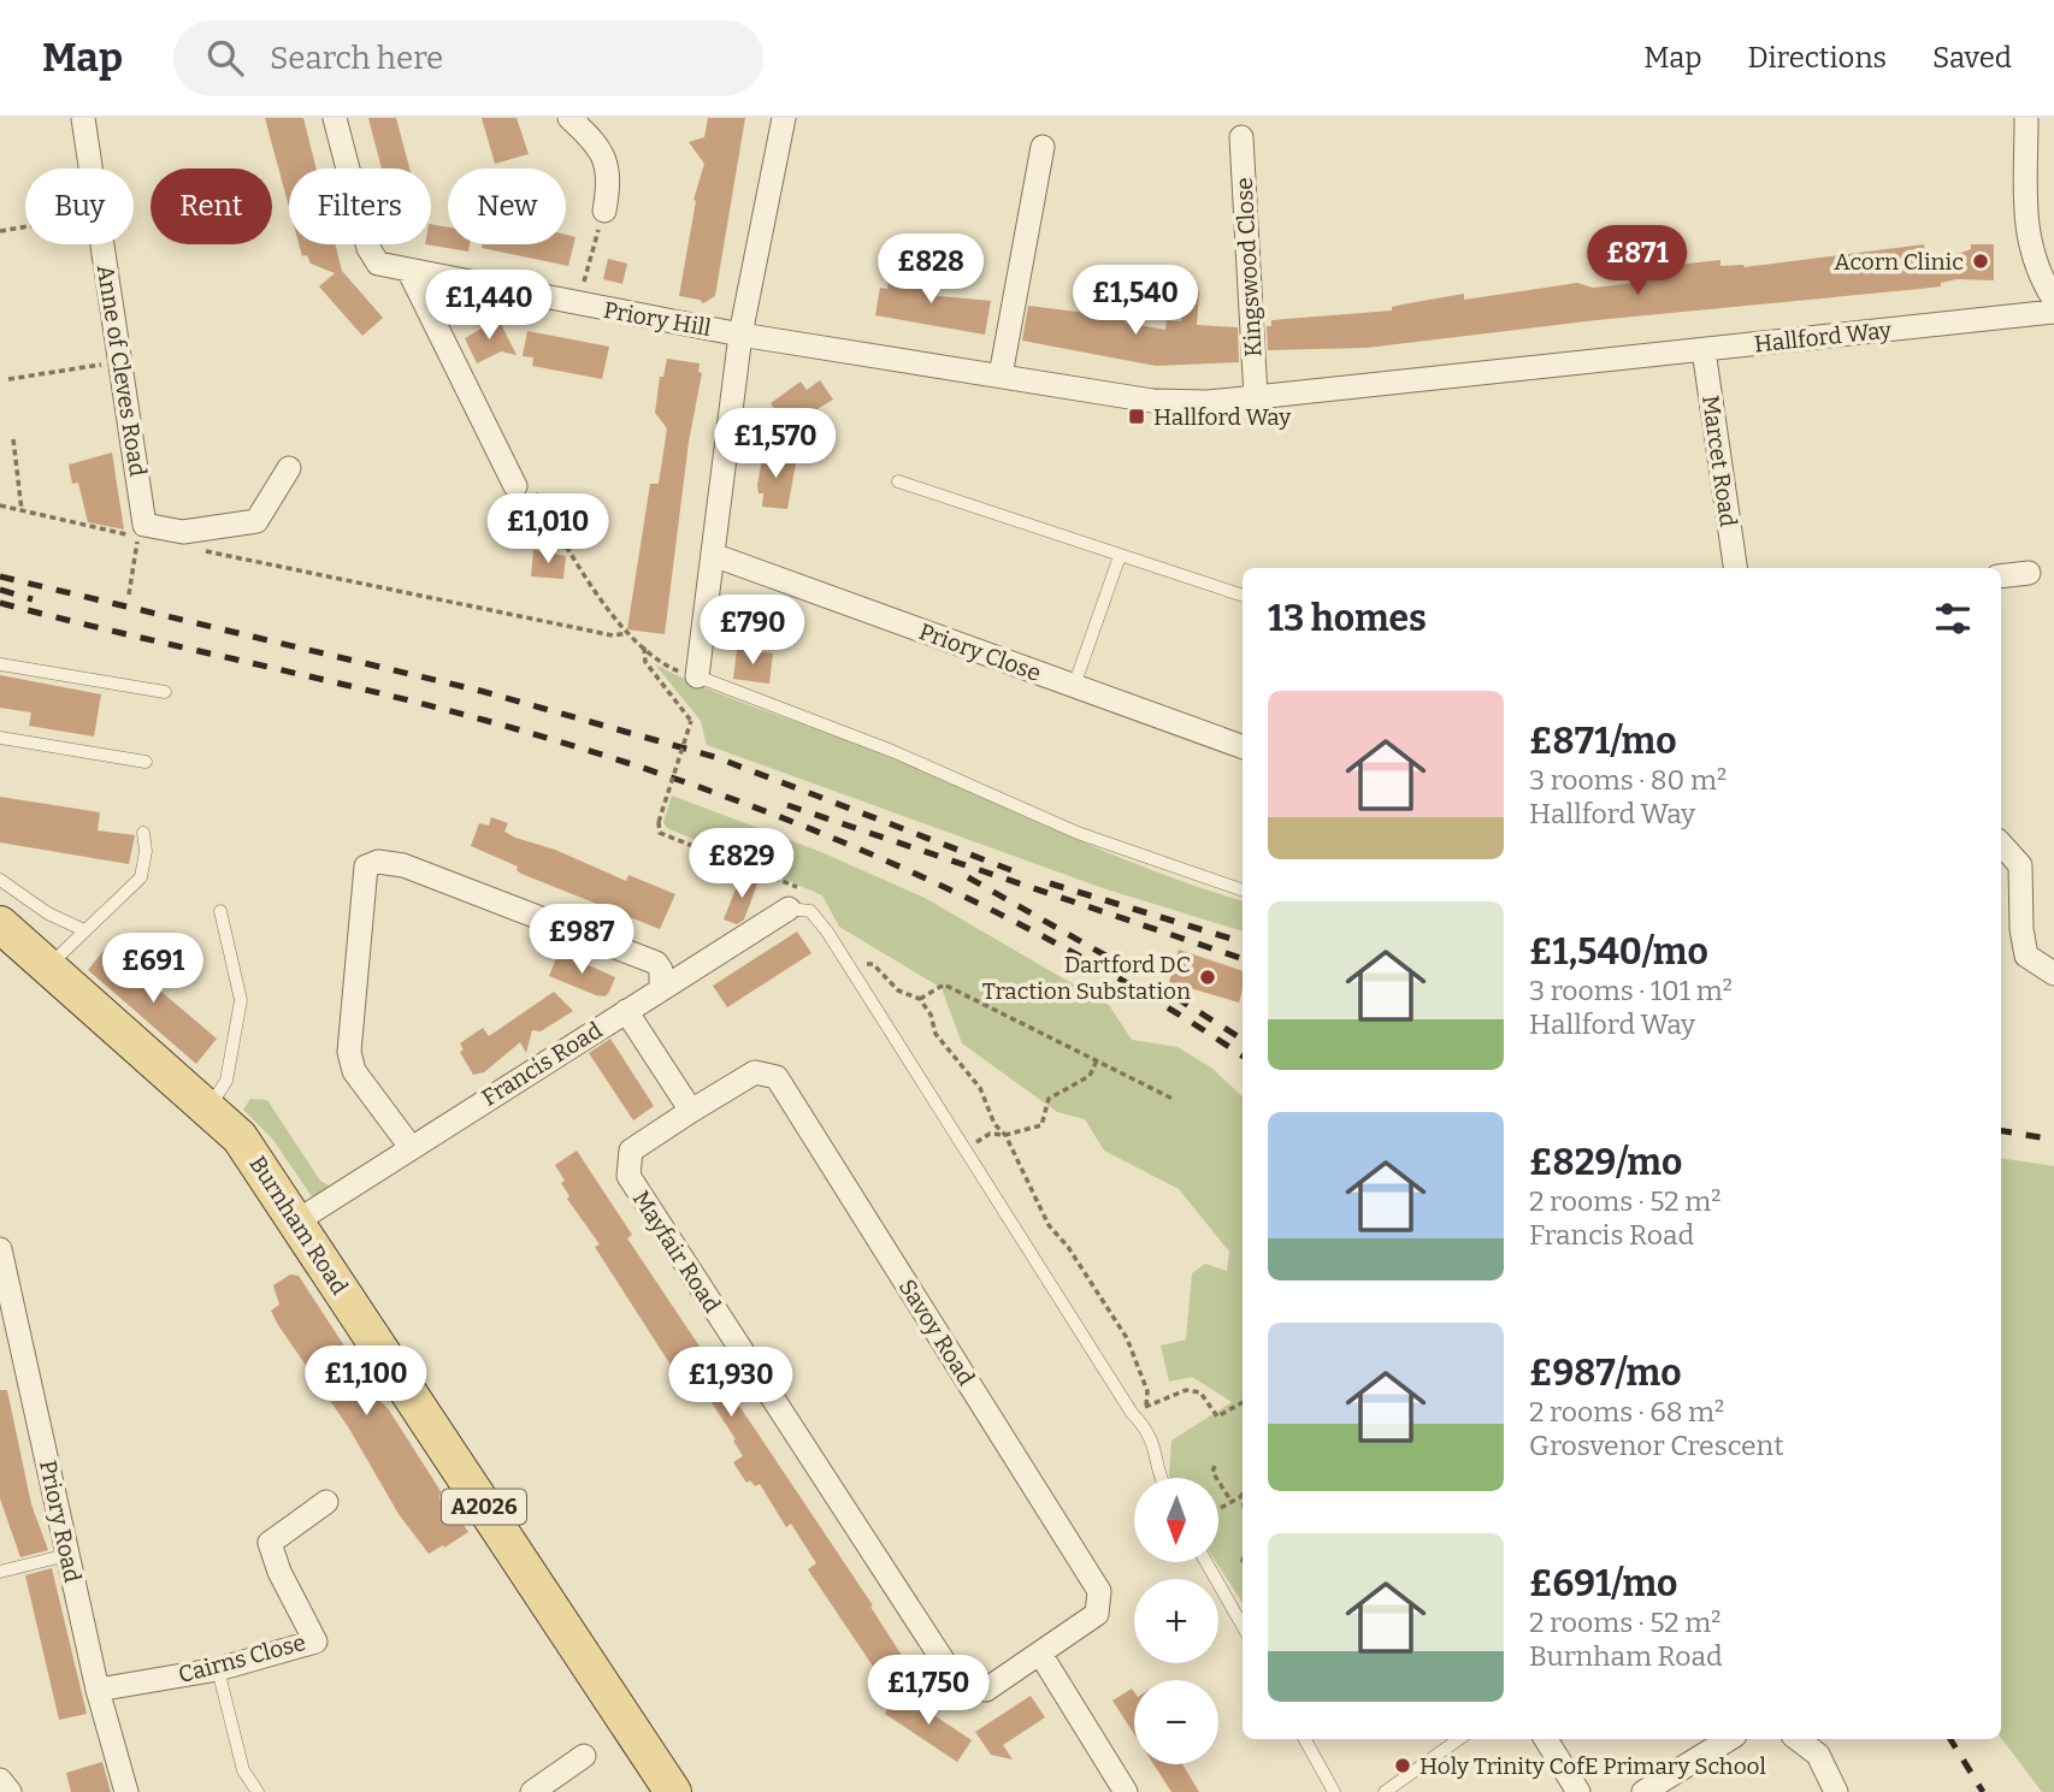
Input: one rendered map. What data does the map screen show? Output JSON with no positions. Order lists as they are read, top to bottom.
{
  "streets": {
    "main road": ["Burnham Road", "A2026"],
    "street": [
      "Kingswood Close",
      "Priory Hill",
      "Hallford Way",
      "Anne of Cleves Road",
      "Marcet Road",
      "Priory Close",
      "Francis Road",
      "Mayfair Road",
      "Savoy Road",
      "Priory Road",
      "Cairns Close"
    ]
  },
  "crossings": [
    ["Kingswood Close", "Hallford Way"],
    ["Priory Hill", "Hallford Way"],
    ["Hallford Way", "Marcet Road"],
    ["Francis Road", "Burnham Road"],
    ["Mayfair Road", "Savoy Road"],
    ["Priory Road", "Cairns Close"]
  ],
  "places": {
    "other": ["Acorn Clinic", "Dartford DC Traction Substation", "Holy Trinity CofE Primary School"],
    "transit": ["Hallford Way"]
  },
  "north": "bottom",
  "page": {
    "header": "Map",
    "search": "Search here",
    "nav": ["Map", "Directions", "Saved"],
    "chip": [
      "Buy",
      "Rent",
      "Filters",
      "New"
    ],
    "price": [
      "£871",
      "£828",
      "£1,540",
      "£1,440",
      "£1,570",
      "£1,010",
      "£790",
      "£829",
      "£987",
      "£691",
      "£1,100",
      "£1,930",
      "£1,750"
    ],
    "heading": "13 homes",
    "list": [
      {
        "name": "£871/mo",
        "note": "3 rooms · 80 m² · Hallford Way"
      },
      {
        "name": "£1,540/mo",
        "note": "3 rooms · 101 m² · Hallford Way"
      },
      {
        "name": "£829/mo",
        "note": "2 rooms · 52 m² · Francis Road"
      },
      {
        "name": "£987/mo",
        "note": "2 rooms · 68 m² · Grosvenor Crescent"
      },
      {
        "name": "£691/mo",
        "note": "2 rooms · 52 m² · Burnham Road"
      }
    ],
    "map_buttons": ["+", "−"]
  }
}
